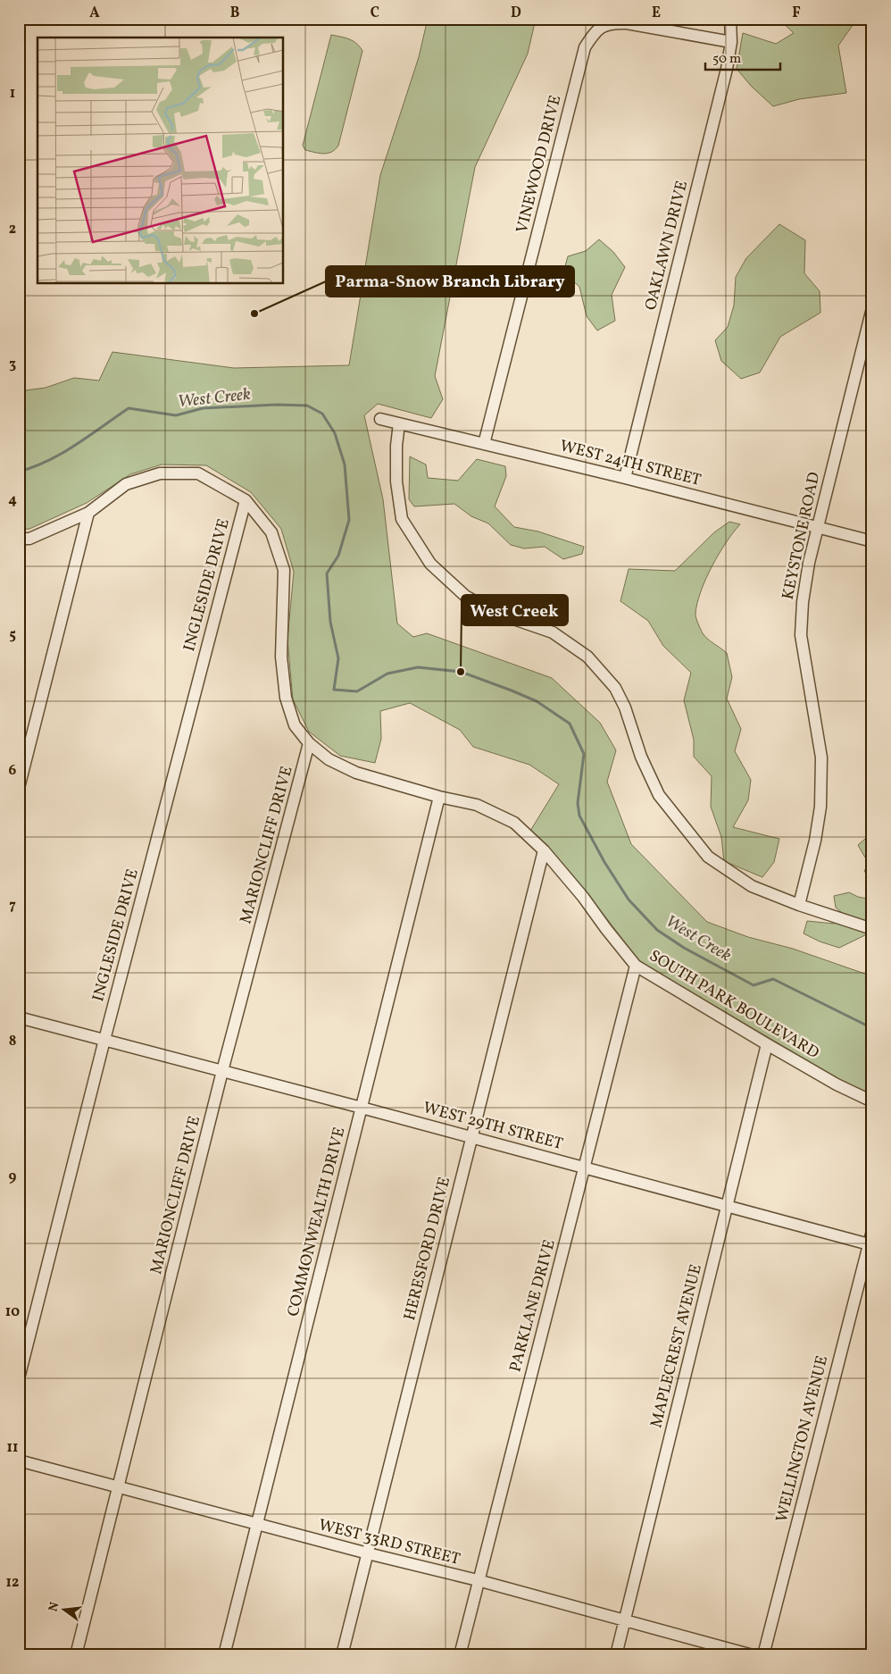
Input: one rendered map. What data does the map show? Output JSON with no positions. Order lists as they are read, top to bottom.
{
  "streets": {
    "street": [
      "VINEWOOD DRIVE",
      "OAKLAWN DRIVE",
      "WEST 24TH STREET",
      "KEYSTONE ROAD",
      "INGLESIDE DRIVE",
      "MARIONCLIFF DRIVE",
      "SOUTH PARK BOULEVARD",
      "WEST 29TH STREET",
      "COMMONWEALTH DRIVE",
      "HERESFORD DRIVE",
      "PARKLANE DRIVE",
      "MAPLECREST AVENUE",
      "WELLINGTON AVENUE",
      "WEST 33RD STREET"
    ]
  },
  "crossings": [
    ["VINEWOOD DRIVE", "OAKLAWN DRIVE"],
    ["VINEWOOD DRIVE", "WEST 24TH STREET"],
    ["OAKLAWN DRIVE", "WEST 24TH STREET"],
    ["WEST 24TH STREET", "KEYSTONE ROAD"],
    ["INGLESIDE DRIVE", "SOUTH PARK BOULEVARD"],
    ["INGLESIDE DRIVE", "WEST 29TH STREET"],
    ["MARIONCLIFF DRIVE", "SOUTH PARK BOULEVARD"],
    ["MARIONCLIFF DRIVE", "WEST 29TH STREET"],
    ["MARIONCLIFF DRIVE", "WEST 33RD STREET"],
    ["SOUTH PARK BOULEVARD", "COMMONWEALTH DRIVE"],
    ["SOUTH PARK BOULEVARD", "HERESFORD DRIVE"],
    ["SOUTH PARK BOULEVARD", "PARKLANE DRIVE"],
    ["SOUTH PARK BOULEVARD", "MAPLECREST AVENUE"],
    ["WEST 29TH STREET", "COMMONWEALTH DRIVE"],
    ["WEST 29TH STREET", "HERESFORD DRIVE"],
    ["WEST 29TH STREET", "PARKLANE DRIVE"],
    ["WEST 29TH STREET", "MAPLECREST AVENUE"],
    ["WEST 29TH STREET", "WELLINGTON AVENUE"],
    ["COMMONWEALTH DRIVE", "WEST 33RD STREET"],
    ["HERESFORD DRIVE", "WEST 33RD STREET"],
    ["PARKLANE DRIVE", "WEST 33RD STREET"],
    ["MAPLECREST AVENUE", "WEST 33RD STREET"]
  ],
  "water": ["West Creek"],
  "places": ["Parma-Snow Branch Library", "West Creek"],
  "scale_bar": "50 m",
  "north": "left",
  "grid": {
    "columns": [
      "A",
      "B",
      "C",
      "D",
      "E",
      "F"
    ],
    "rows": [
      "1",
      "2",
      "3",
      "4",
      "5",
      "6",
      "7",
      "8",
      "9",
      "10",
      "11",
      "12"
    ]
  }
}
